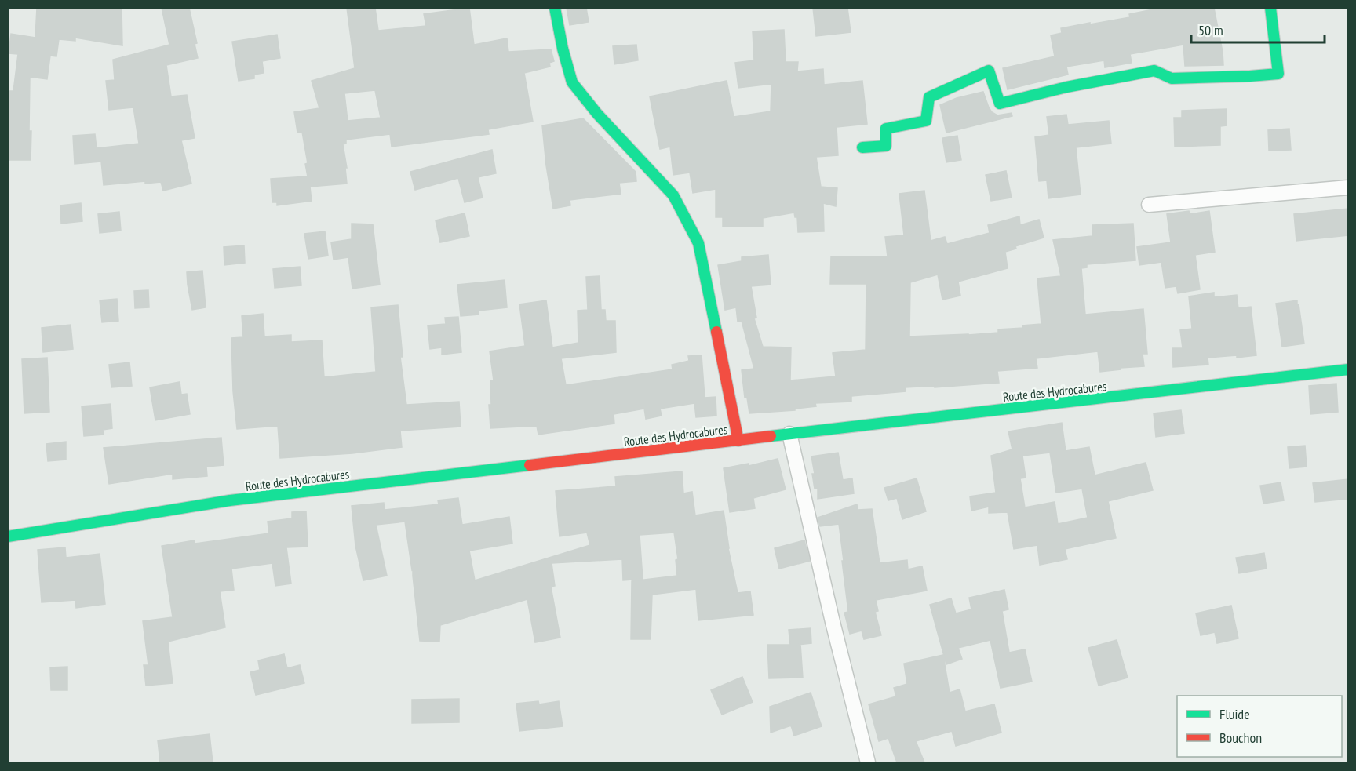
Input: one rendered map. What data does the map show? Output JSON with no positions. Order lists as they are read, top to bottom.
{
  "streets": {
    "street": ["Route des Hydrocabures"]
  },
  "legend": ["Fluide", "Bouchon"],
  "scale_bar": "50 m"
}
